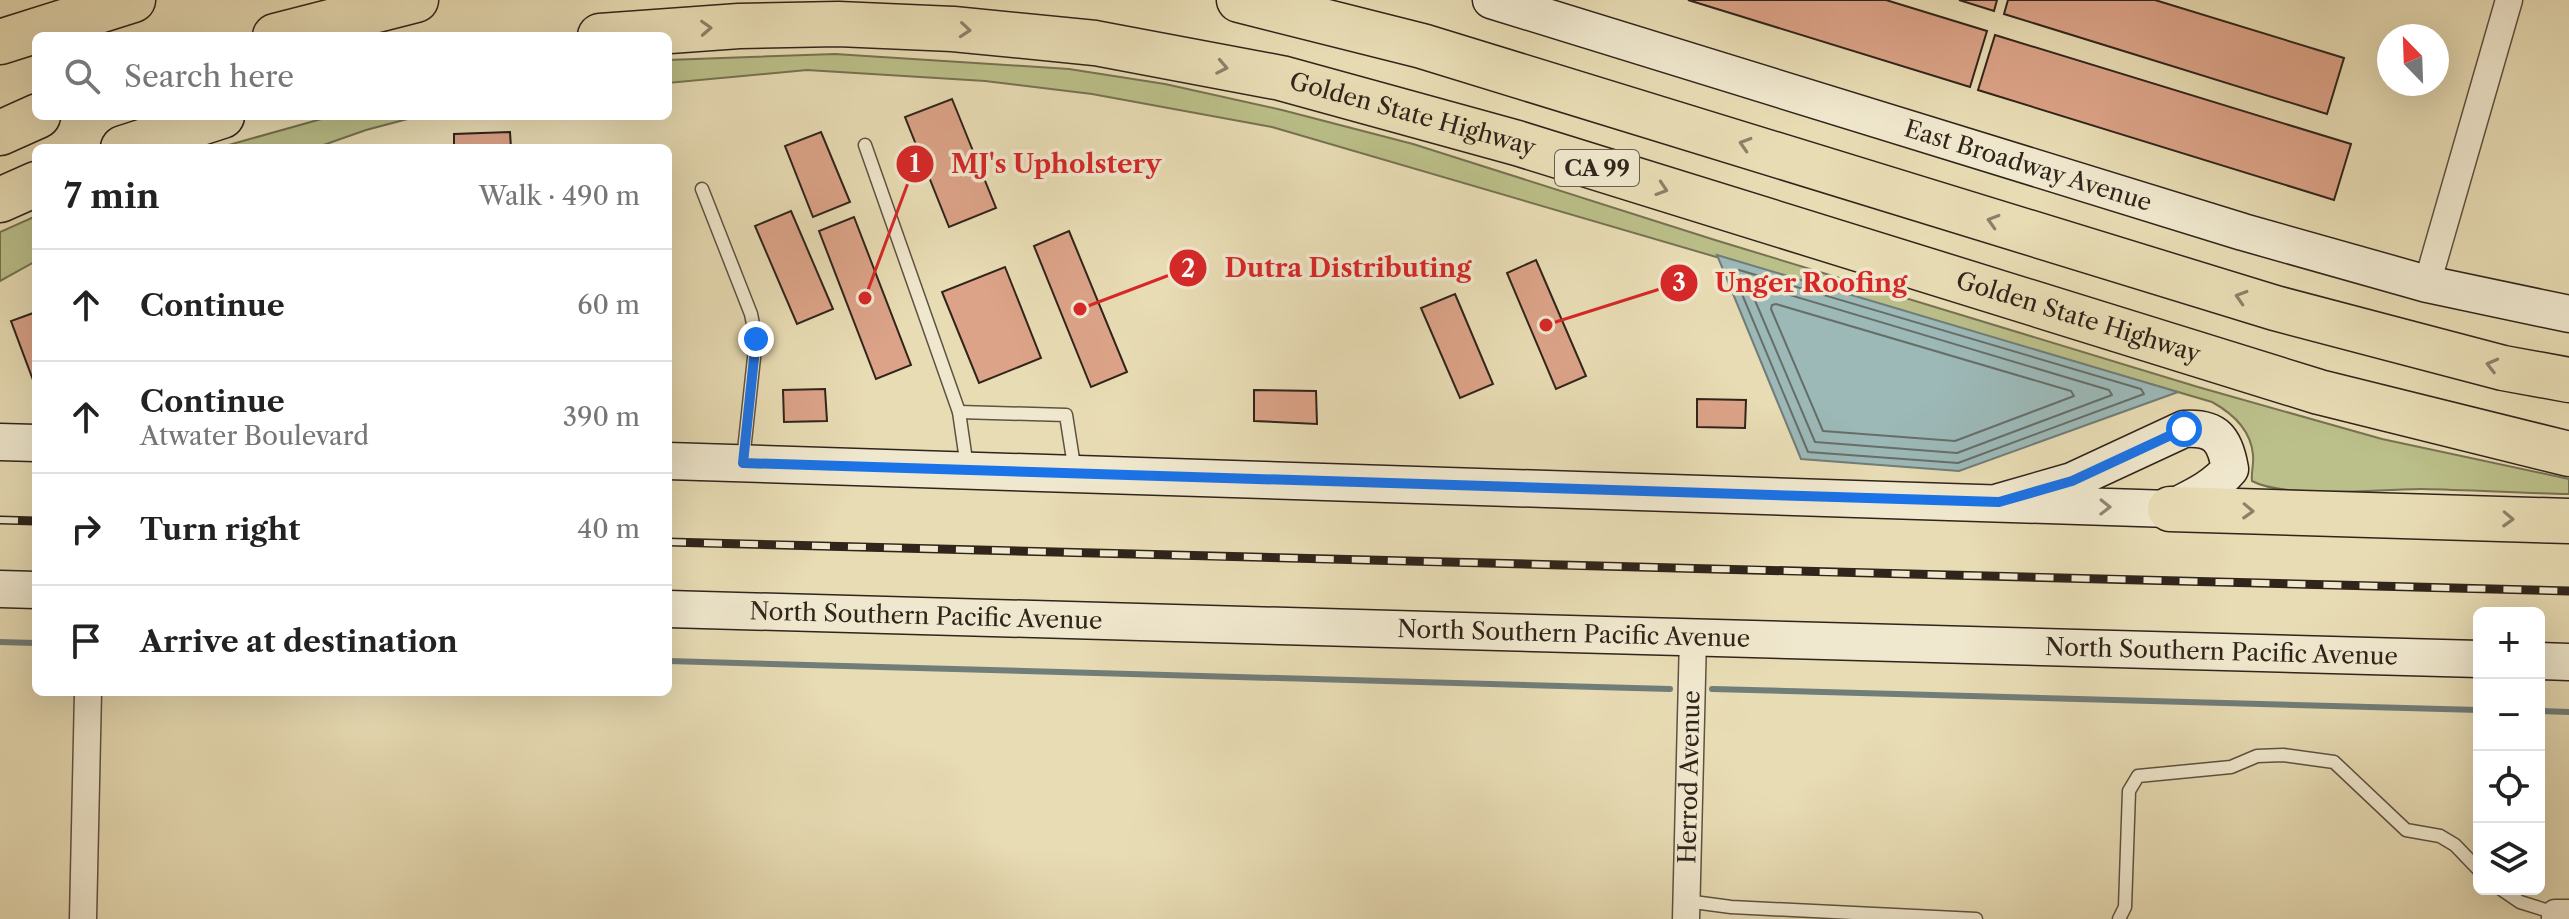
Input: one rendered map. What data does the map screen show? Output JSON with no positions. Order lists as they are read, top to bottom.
{
  "streets": {
    "highway": ["Golden State Highway", "CA 99"],
    "main road": ["East Broadway Avenue", "North Southern Pacific Avenue"],
    "street": ["Herrod Avenue"]
  },
  "crossings": [
    ["North Southern Pacific Avenue", "Herrod Avenue"]
  ],
  "places": ["MJ's Upholstery", "Dutra Distributing", "Unger Roofing"],
  "north": "top left",
  "page": {
    "search": "Search here",
    "heading": ["7 min", "Walk · 490 m"],
    "list": [
      ["Continue", "60 m"],
      ["Continue", "Atwater Boulevard", "390 m"],
      ["Turn right", "40 m"],
      "Arrive at destination"
    ],
    "map_buttons": ["+", "−"]
  }
}
